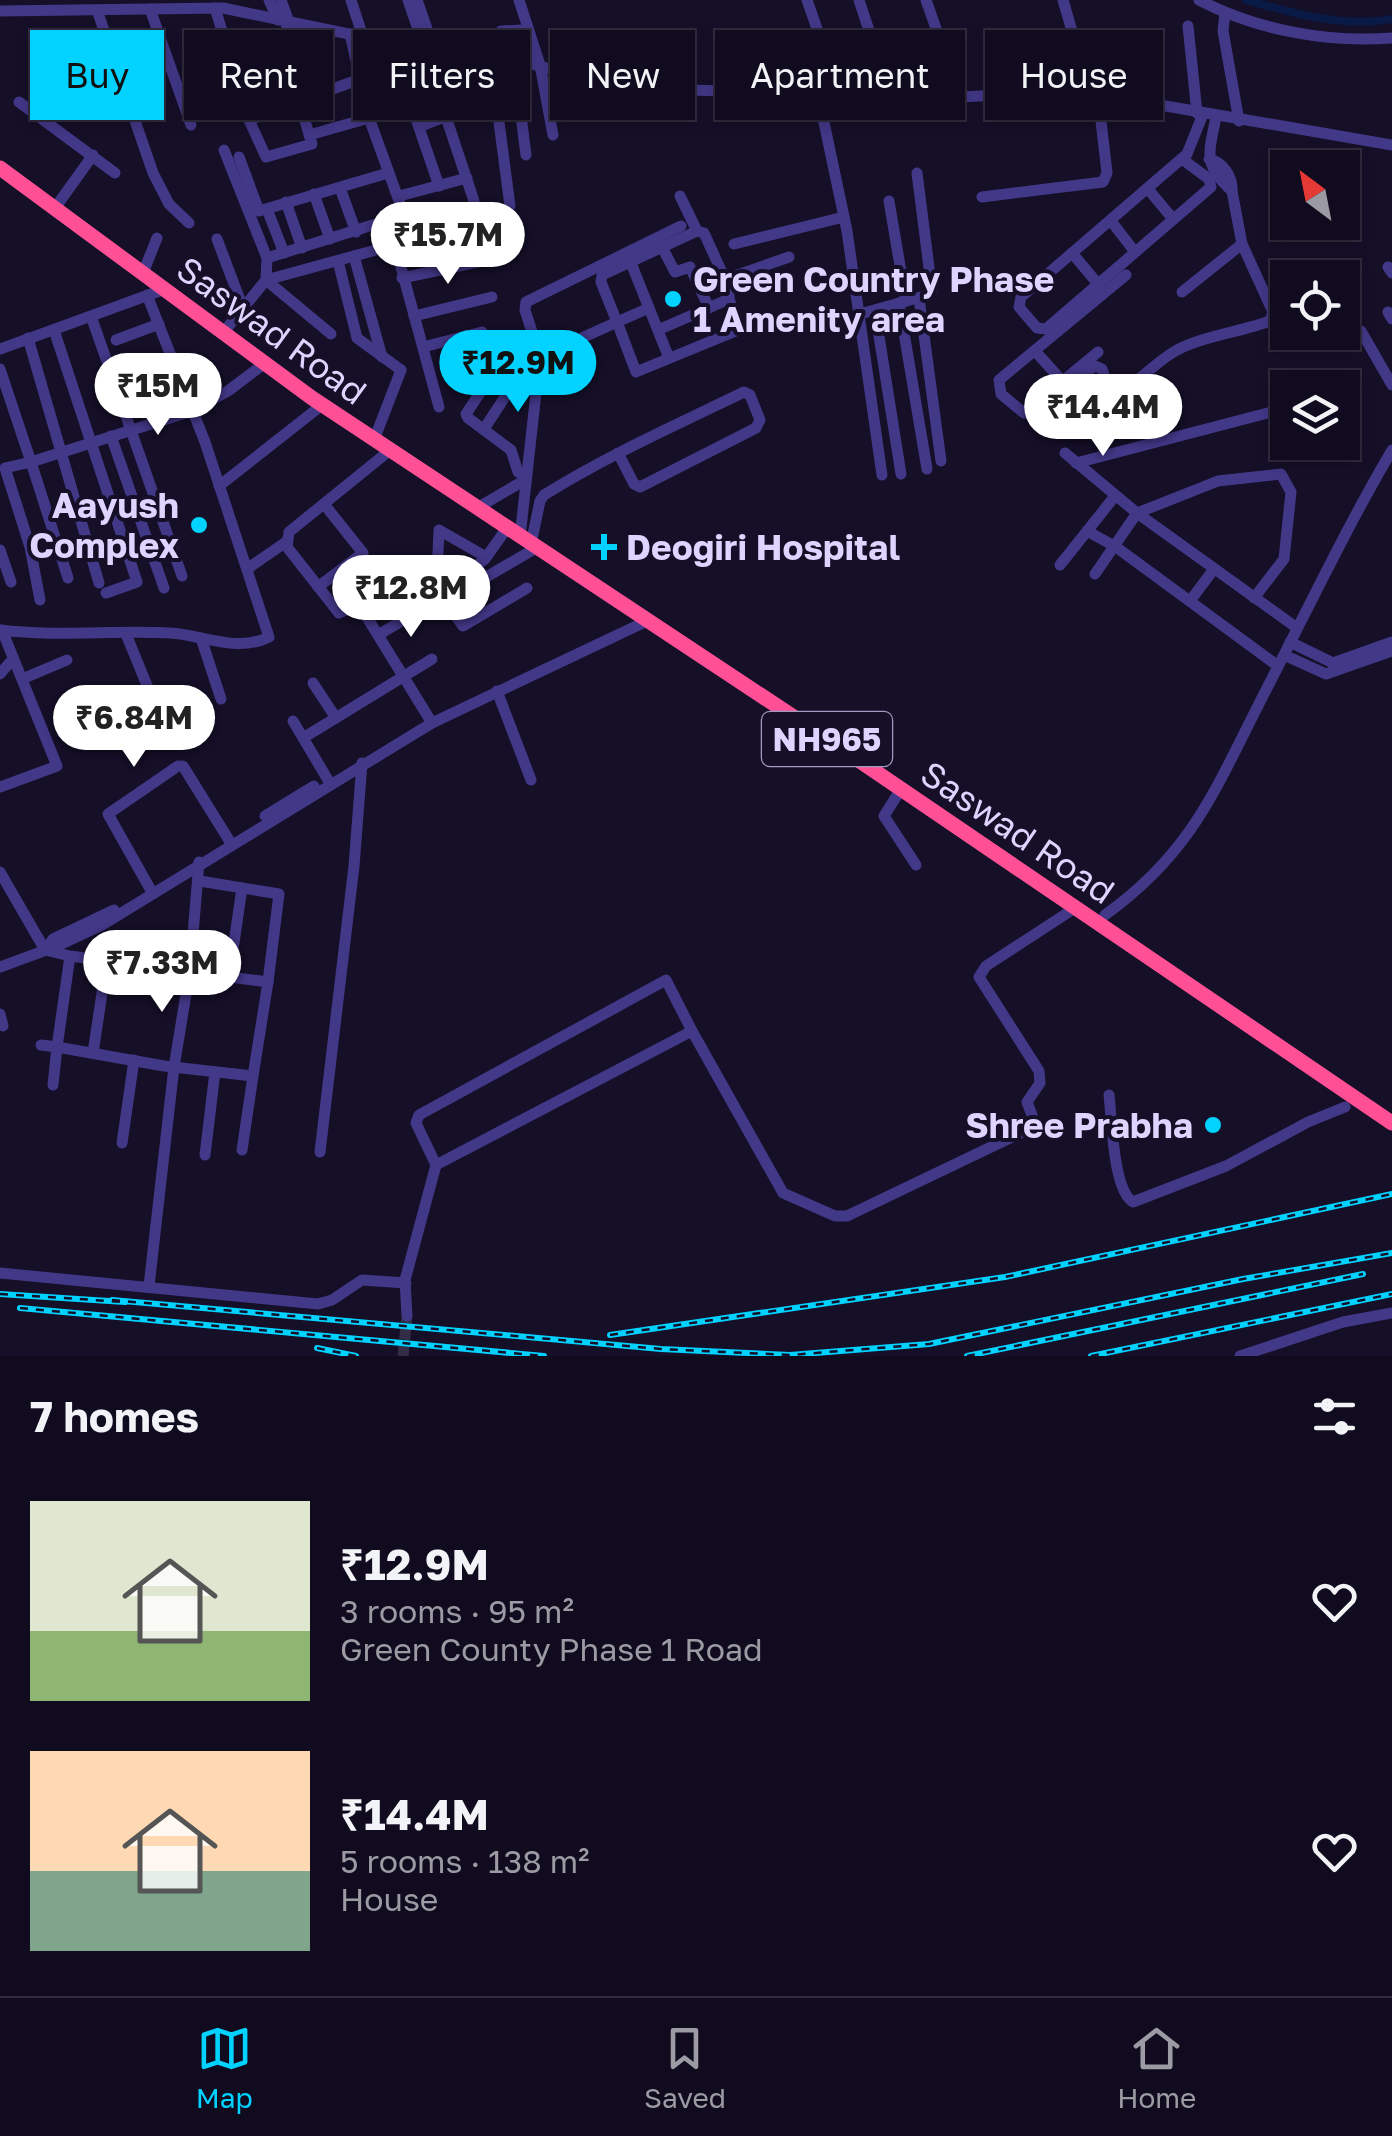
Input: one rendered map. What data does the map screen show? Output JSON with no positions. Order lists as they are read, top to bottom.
{
  "streets": {
    "highway": ["Saswad Road", "NH965"]
  },
  "places": {
    "other": ["Green Country Phase 1 Amenity area", "Aayush Complex", "Shree Prabha"],
    "health": ["Deogiri Hospital"]
  },
  "north": "top left",
  "page": {
    "chip": [
      "Buy",
      "Rent",
      "Filters",
      "New",
      "Apartment",
      "House"
    ],
    "price": [
      "₹15.7M",
      "₹12.9M",
      "₹15M",
      "₹14.4M",
      "₹12.8M",
      "₹6.84M",
      "₹7.33M"
    ],
    "heading": "7 homes",
    "list": [
      {
        "name": "₹12.9M",
        "note": "3 rooms · 95 m² · Green County Phase 1 Road"
      },
      {
        "name": "₹14.4M",
        "note": "5 rooms · 138 m² · House"
      }
    ],
    "tabs": ["Map", "Saved", "Home"]
  }
}
